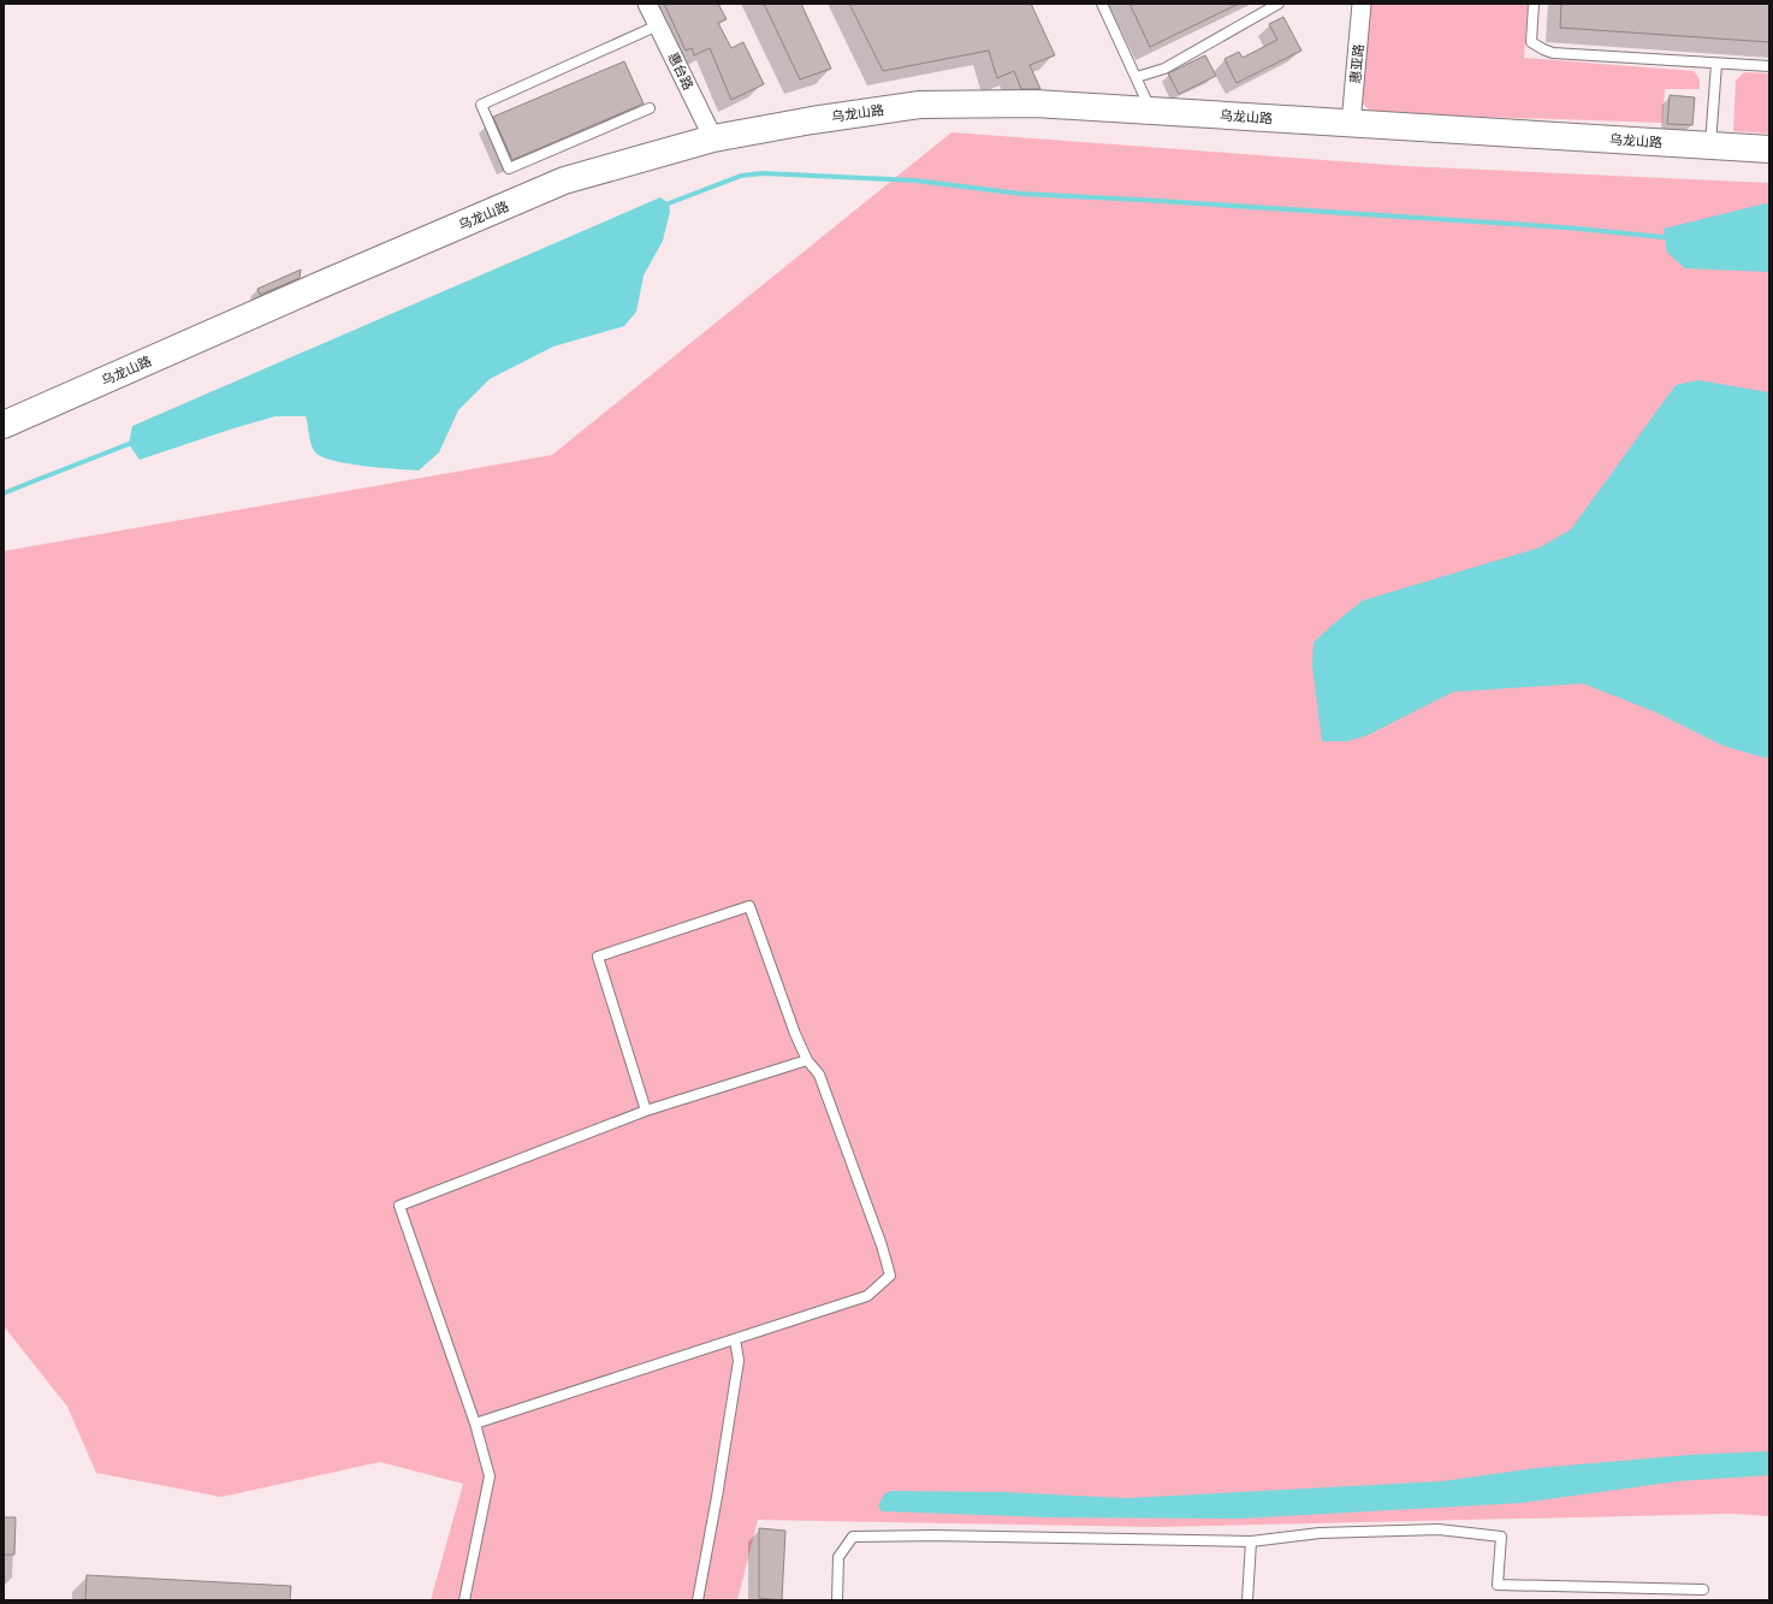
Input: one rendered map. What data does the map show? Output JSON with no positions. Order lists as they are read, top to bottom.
{
  "streets": {
    "street": ["惠亚路", "惠台路", "乌龙山路"]
  },
  "crossings": [
    ["惠亚路", "乌龙山路"],
    ["惠台路", "乌龙山路"]
  ]
}
